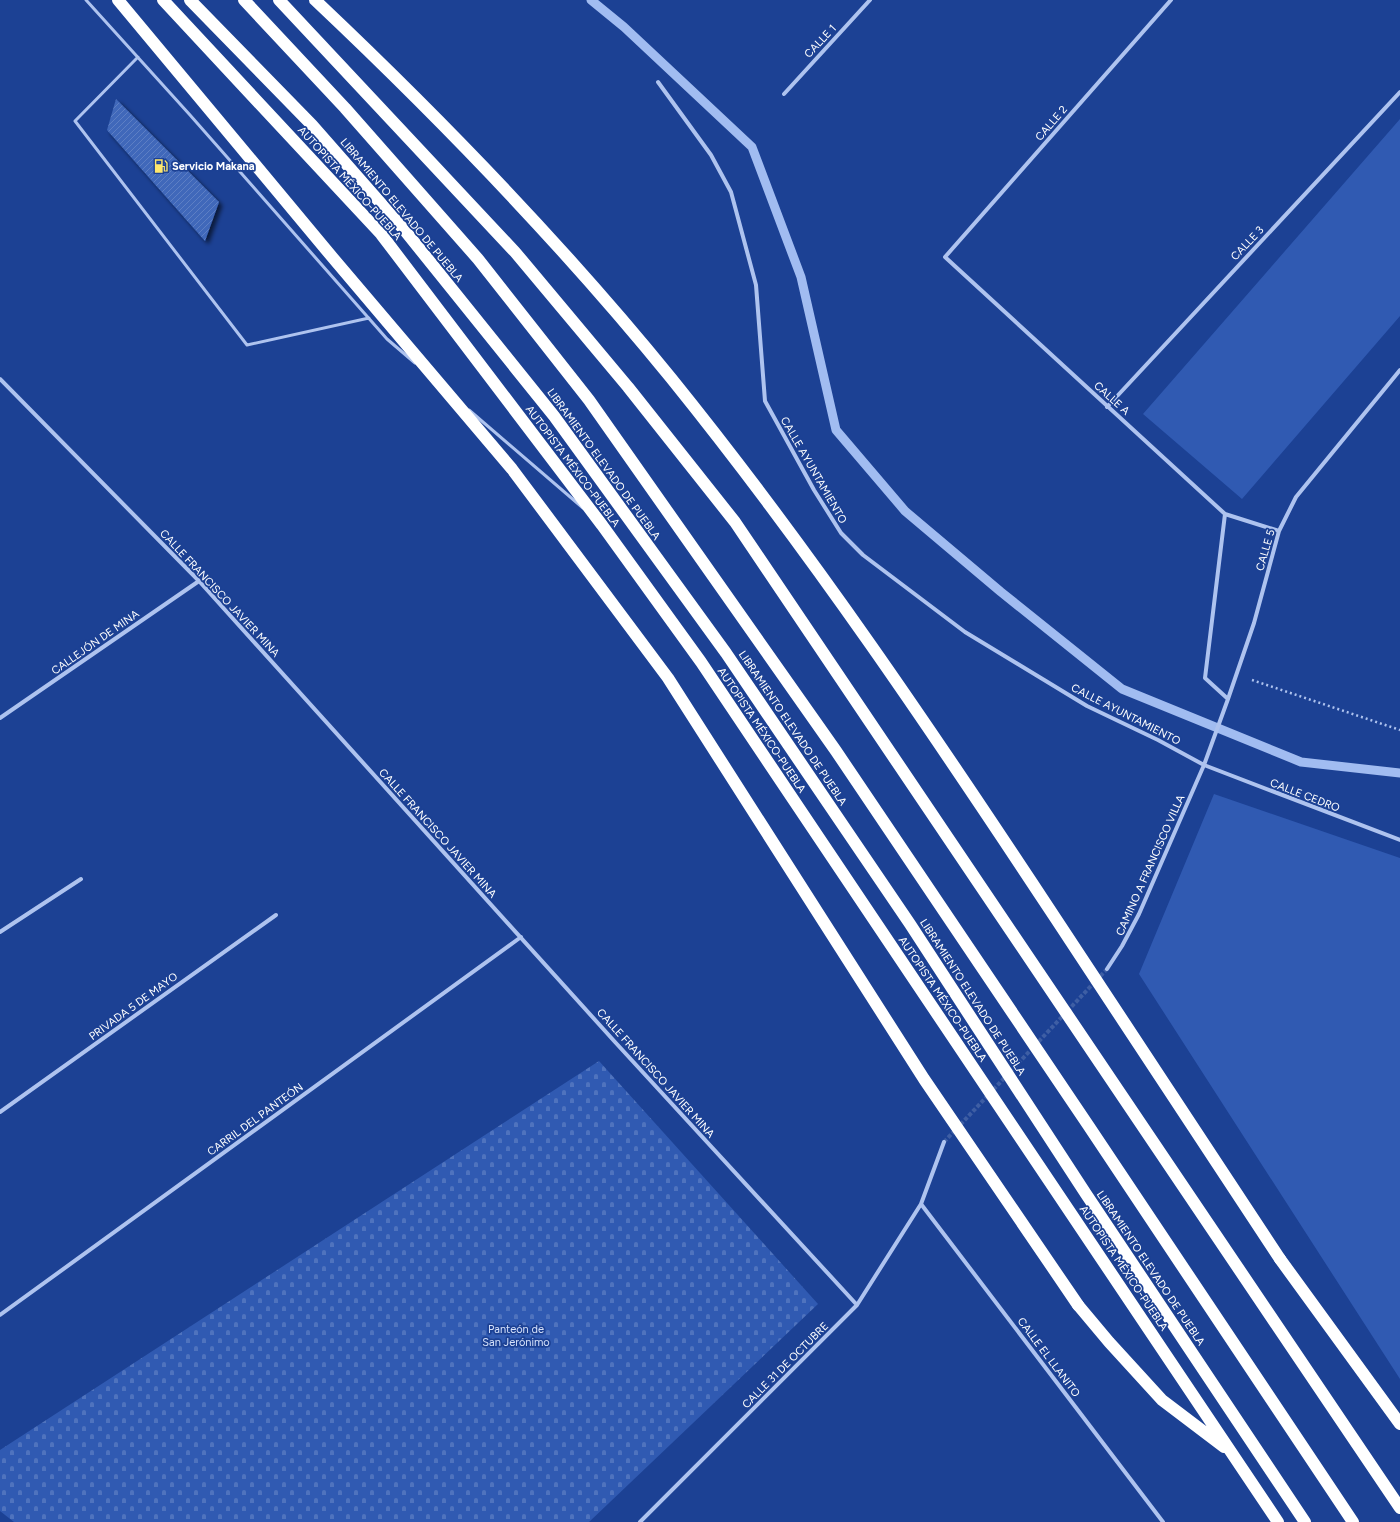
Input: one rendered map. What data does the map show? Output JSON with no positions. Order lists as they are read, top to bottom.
{
  "streets": {
    "highway": ["AUTOPISTA MÉXICO-PUEBLA", "LIBRAMIENTO ELEVADO DE PUEBLA"],
    "street": [
      "CALLE 1",
      "CALLE 2",
      "CALLE 3",
      "CALLE A",
      "CALLE AYUNTAMIENTO",
      "CALLE 5",
      "CALLE FRANCISCO JAVIER MINA",
      "CALLEJÓN DE MINA",
      "CALLE CEDRO",
      "CAMINO A FRANCISCO VILLA",
      "PRIVADA 5 DE MAYO",
      "CARRIL DEL PANTEÓN",
      "CALLE EL LLANITO",
      "CALLE 31 DE OCTUBRE"
    ]
  },
  "crossings": [
    ["CALLE 2", "CALLE A"],
    ["CALLE 3", "CALLE A"],
    ["CALLE A", "CALLE 5"],
    ["CALLE AYUNTAMIENTO", "CALLE 5"],
    ["CALLE AYUNTAMIENTO", "CALLE CEDRO"],
    ["CALLE AYUNTAMIENTO", "CAMINO A FRANCISCO VILLA"],
    ["CALLE 5", "CALLE CEDRO"],
    ["CALLE 5", "CAMINO A FRANCISCO VILLA"],
    ["CALLE FRANCISCO JAVIER MINA", "CALLEJÓN DE MINA"],
    ["CALLE FRANCISCO JAVIER MINA", "CARRIL DEL PANTEÓN"],
    ["CALLE FRANCISCO JAVIER MINA", "CALLE 31 DE OCTUBRE"],
    ["CALLE CEDRO", "CAMINO A FRANCISCO VILLA"],
    ["CALLE EL LLANITO", "CALLE 31 DE OCTUBRE"]
  ],
  "parks": ["Panteón de San Jerónimo"],
  "places": {
    "fuel station": ["Servicio Makana"]
  }
}
